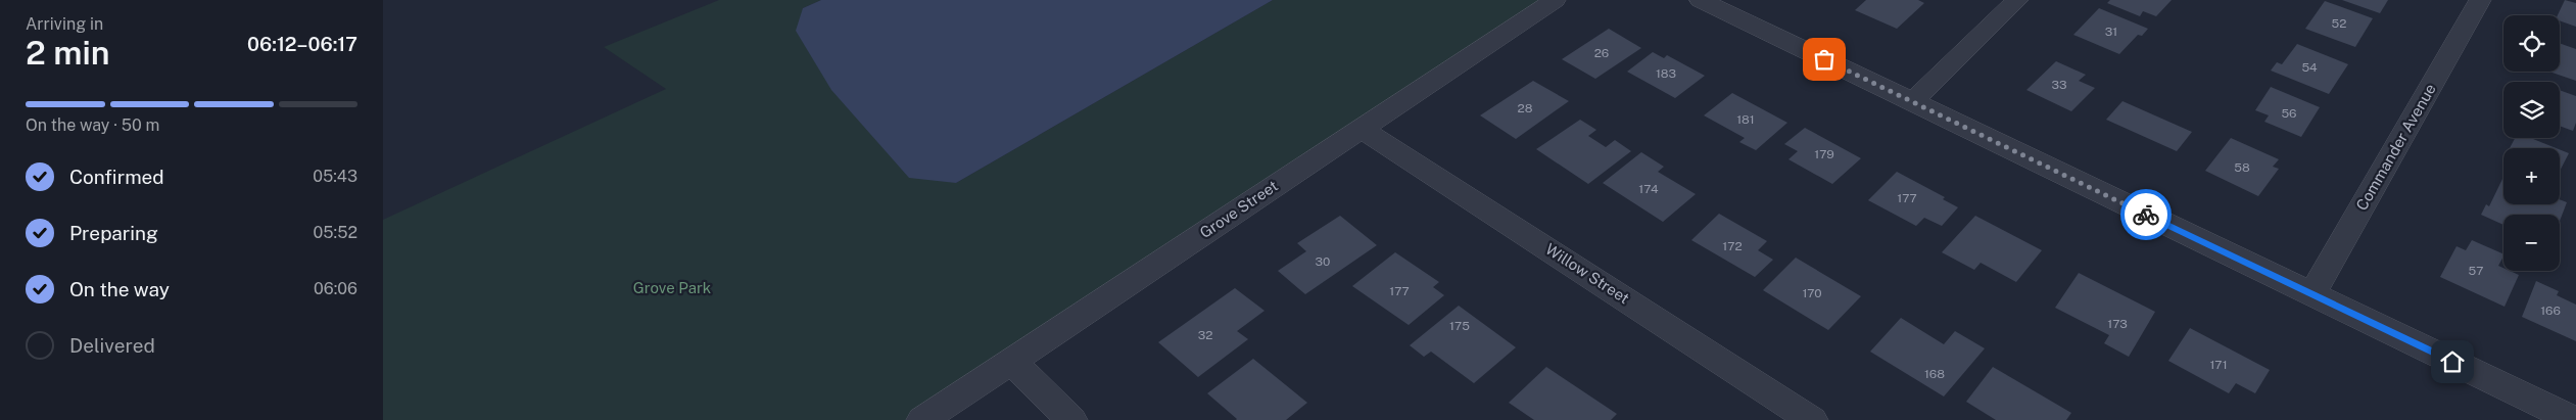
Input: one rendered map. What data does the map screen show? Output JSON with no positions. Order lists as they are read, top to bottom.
{
  "streets": {
    "street": ["Commander Avenue", "Grove Street", "Willow Street"]
  },
  "crossings": [
    ["Grove Street", "Willow Street"]
  ],
  "parks": ["Grove Park"],
  "house_numbers": [
    "52",
    "31",
    "26",
    "54",
    "183",
    "33",
    "28",
    "56",
    "181",
    "179",
    "58",
    "174",
    "177",
    "172",
    "30",
    "57",
    "177",
    "170",
    "166",
    "173",
    "175",
    "32",
    "171",
    "168"
  ],
  "page": {
    "heading": ["2 min", "Arriving in", "06:12–06:17"],
    "map_buttons": ["+", "−"],
    "bar": "On the way · 50 m",
    "list": [
      ["Confirmed", "05:43"],
      ["Preparing", "05:52"],
      ["On the way", "06:06"],
      "Delivered"
    ]
  }
}
